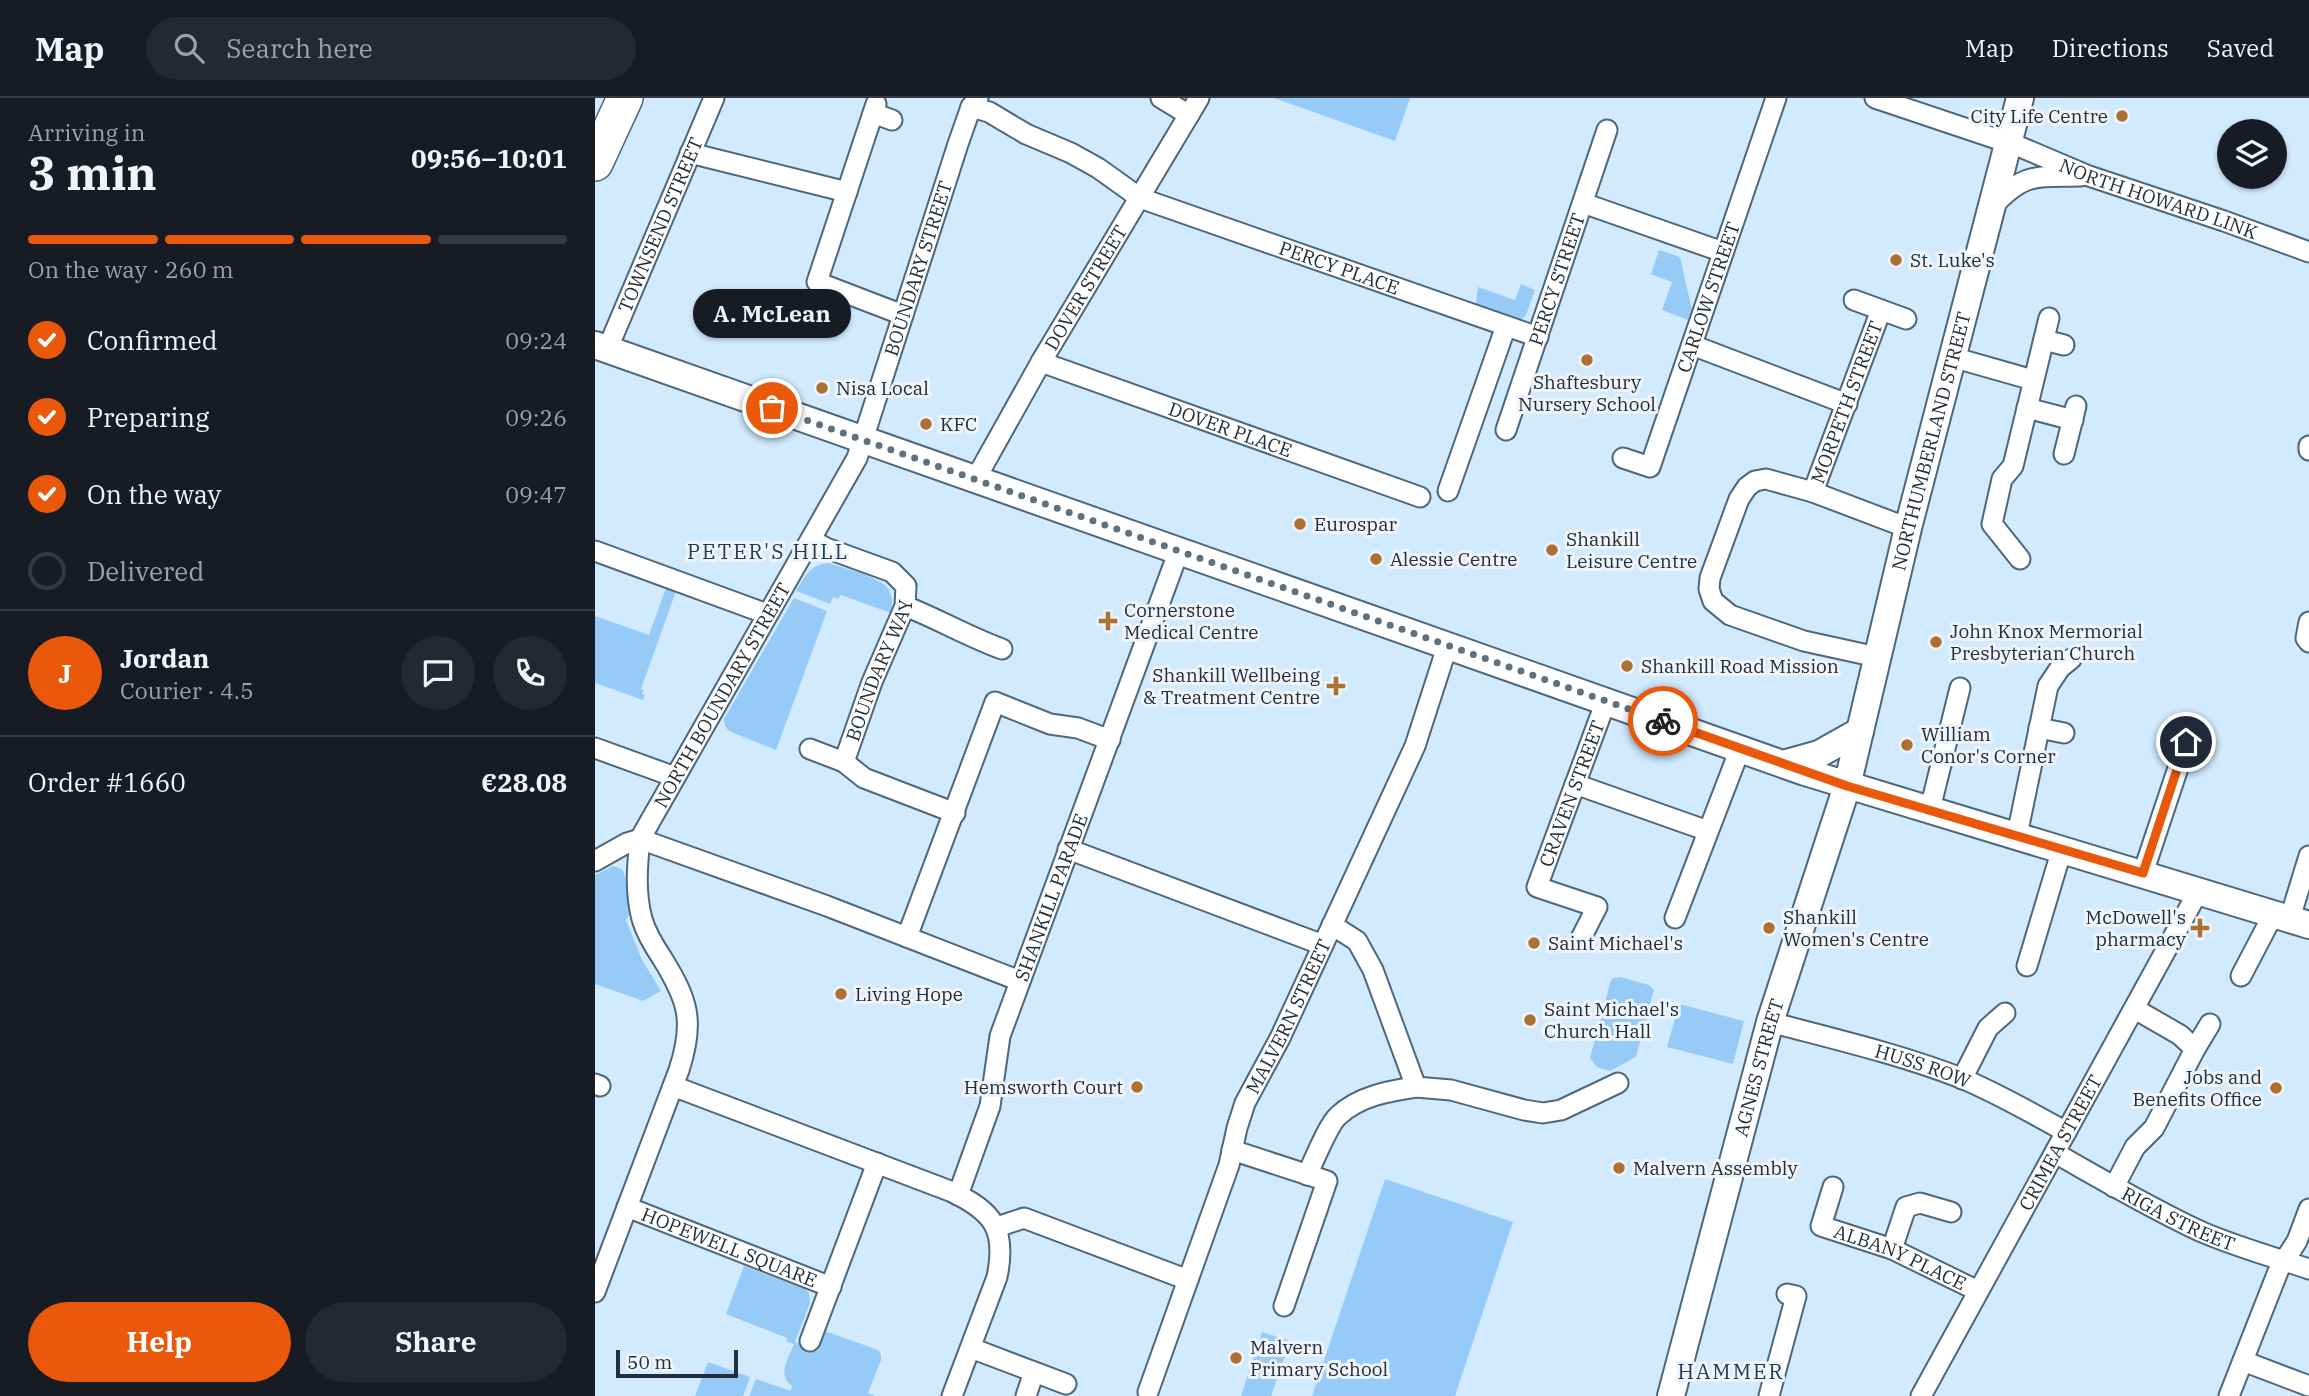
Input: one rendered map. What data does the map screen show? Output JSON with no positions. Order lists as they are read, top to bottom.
{
  "streets": {
    "main road": ["NORTHUMBERLAND STREET", "AGNES STREET"],
    "street": [
      "NORTH HOWARD LINK",
      "TOWNSEND STREET",
      "PERCY PLACE",
      "BOUNDARY STREET",
      "PERCY STREET",
      "DOVER STREET",
      "CARLOW STREET",
      "MORPETH STREET",
      "DOVER PLACE",
      "BOUNDARY WAY",
      "NORTH BOUNDARY STREET",
      "CRAVEN STREET",
      "SHANKILL PARADE",
      "MALVERN STREET",
      "HUSS ROW",
      "CRIMEA STREET",
      "RIGA STREET",
      "HOPEWELL SQUARE",
      "ALBANY PLACE"
    ]
  },
  "crossings": [
    ["NORTH HOWARD LINK", "NORTHUMBERLAND STREET"],
    ["PERCY PLACE", "BOUNDARY STREET"],
    ["PERCY PLACE", "PERCY STREET"],
    ["PERCY PLACE", "DOVER STREET"],
    ["BOUNDARY STREET", "NORTH BOUNDARY STREET"],
    ["DOVER STREET", "DOVER PLACE"],
    ["NORTHUMBERLAND STREET", "AGNES STREET"],
    ["NORTH BOUNDARY STREET", "SHANKILL PARADE"],
    ["HUSS ROW", "AGNES STREET"],
    ["HUSS ROW", "CRIMEA STREET"],
    ["CRIMEA STREET", "RIGA STREET"],
    ["CRIMEA STREET", "ALBANY PLACE"]
  ],
  "districts": ["PETER'S HILL", "HAMMER"],
  "places": {
    "other": [
      "City Life Centre",
      "St. Luke's",
      "Shaftesbury Nursery School",
      "Nisa Local",
      "A. McLean",
      "KFC",
      "Eurospar",
      "Shankill Leisure Centre",
      "Alessie Centre",
      "John Knox Mermorial Presbyterian Church",
      "Shankill Road Mission",
      "William Conor's Corner",
      "Shankill Women's Centre",
      "Saint Michael's",
      "Living Hope",
      "Saint Michael's Church Hall",
      "Hemsworth Court",
      "Jobs and Benefits Office",
      "Malvern Assembly",
      "Malvern Primary School"
    ],
    "health": ["Cornerstone Medical Centre", "Shankill Wellbeing & Treatment Centre", "McDowell's pharmacy"]
  },
  "scale_bar": "50 m",
  "page": {
    "header": "Map",
    "search": "Search here",
    "nav": ["Map", "Directions", "Saved"],
    "heading": ["3 min", "Arriving in", "09:56–10:01"],
    "panel": [
      "Jordan",
      "Courier · 4.5",
      "Order #1660",
      "€28.08"
    ],
    "bar": "On the way · 260 m",
    "bubble": "A. McLean",
    "list": [
      ["Confirmed", "09:24"],
      ["Preparing", "09:26"],
      ["On the way", "09:47"],
      "Delivered"
    ],
    "round": "J",
    "buttons": ["Help", "Share"],
    "scale": "50 m"
  }
}
